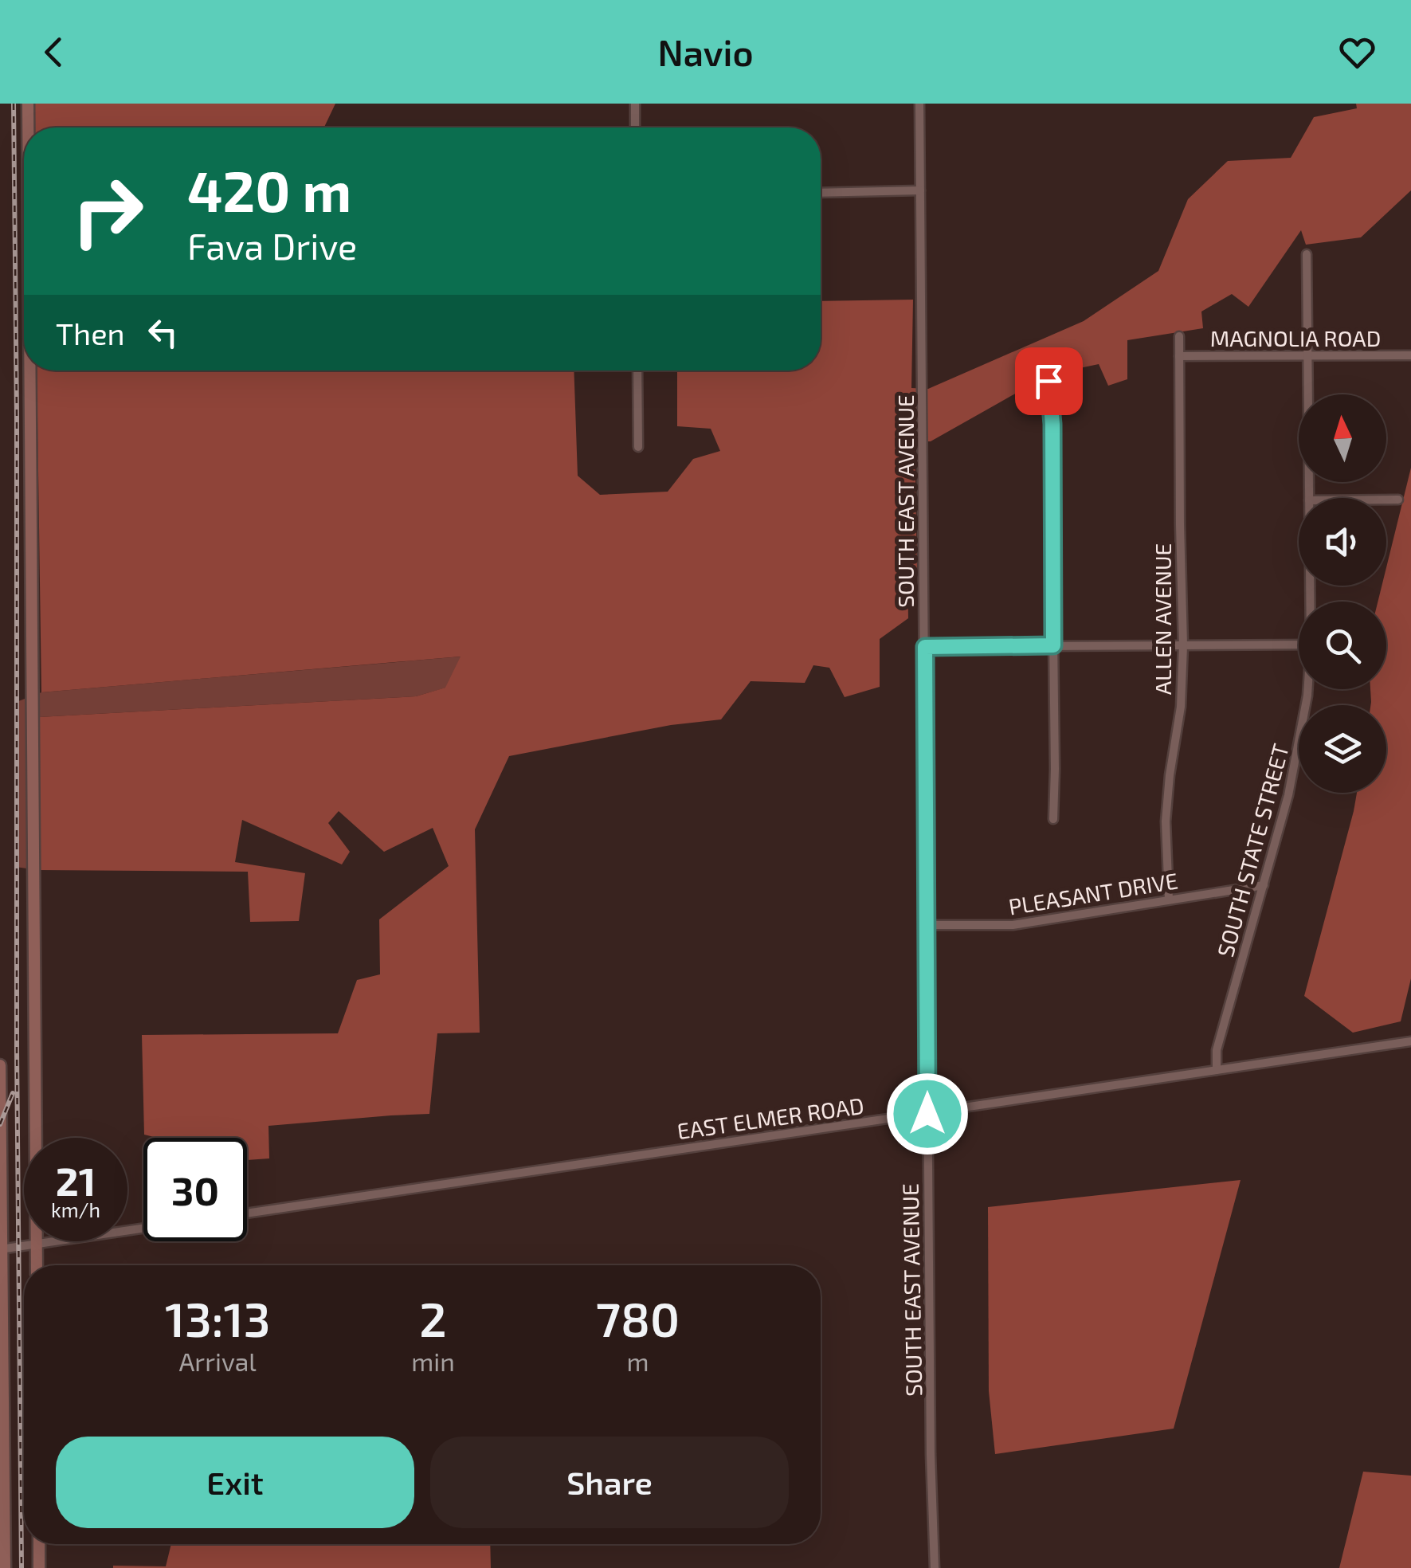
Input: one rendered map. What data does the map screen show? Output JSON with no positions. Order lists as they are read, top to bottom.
{
  "streets": {
    "street": [
      "MAGNOLIA ROAD",
      "SOUTH EAST AVENUE",
      "ALLEN AVENUE",
      "SOUTH STATE STREET",
      "PLEASANT DRIVE",
      "EAST ELMER ROAD"
    ]
  },
  "crossings": [
    ["MAGNOLIA ROAD", "ALLEN AVENUE"],
    ["MAGNOLIA ROAD", "SOUTH STATE STREET"],
    ["SOUTH EAST AVENUE", "PLEASANT DRIVE"],
    ["SOUTH EAST AVENUE", "EAST ELMER ROAD"],
    ["ALLEN AVENUE", "PLEASANT DRIVE"],
    ["SOUTH STATE STREET", "PLEASANT DRIVE"],
    ["SOUTH STATE STREET", "EAST ELMER ROAD"]
  ],
  "north": "top",
  "page": {
    "header": "Navio",
    "turn": ["420 m", "Fava Drive"],
    "then": "Then",
    "speed": "21 km/h",
    "limit": "30",
    "eta": [
      "13:13",
      "Arrival",
      "2",
      "min",
      "780",
      "m"
    ],
    "buttons": ["Exit", "Share"]
  }
}
